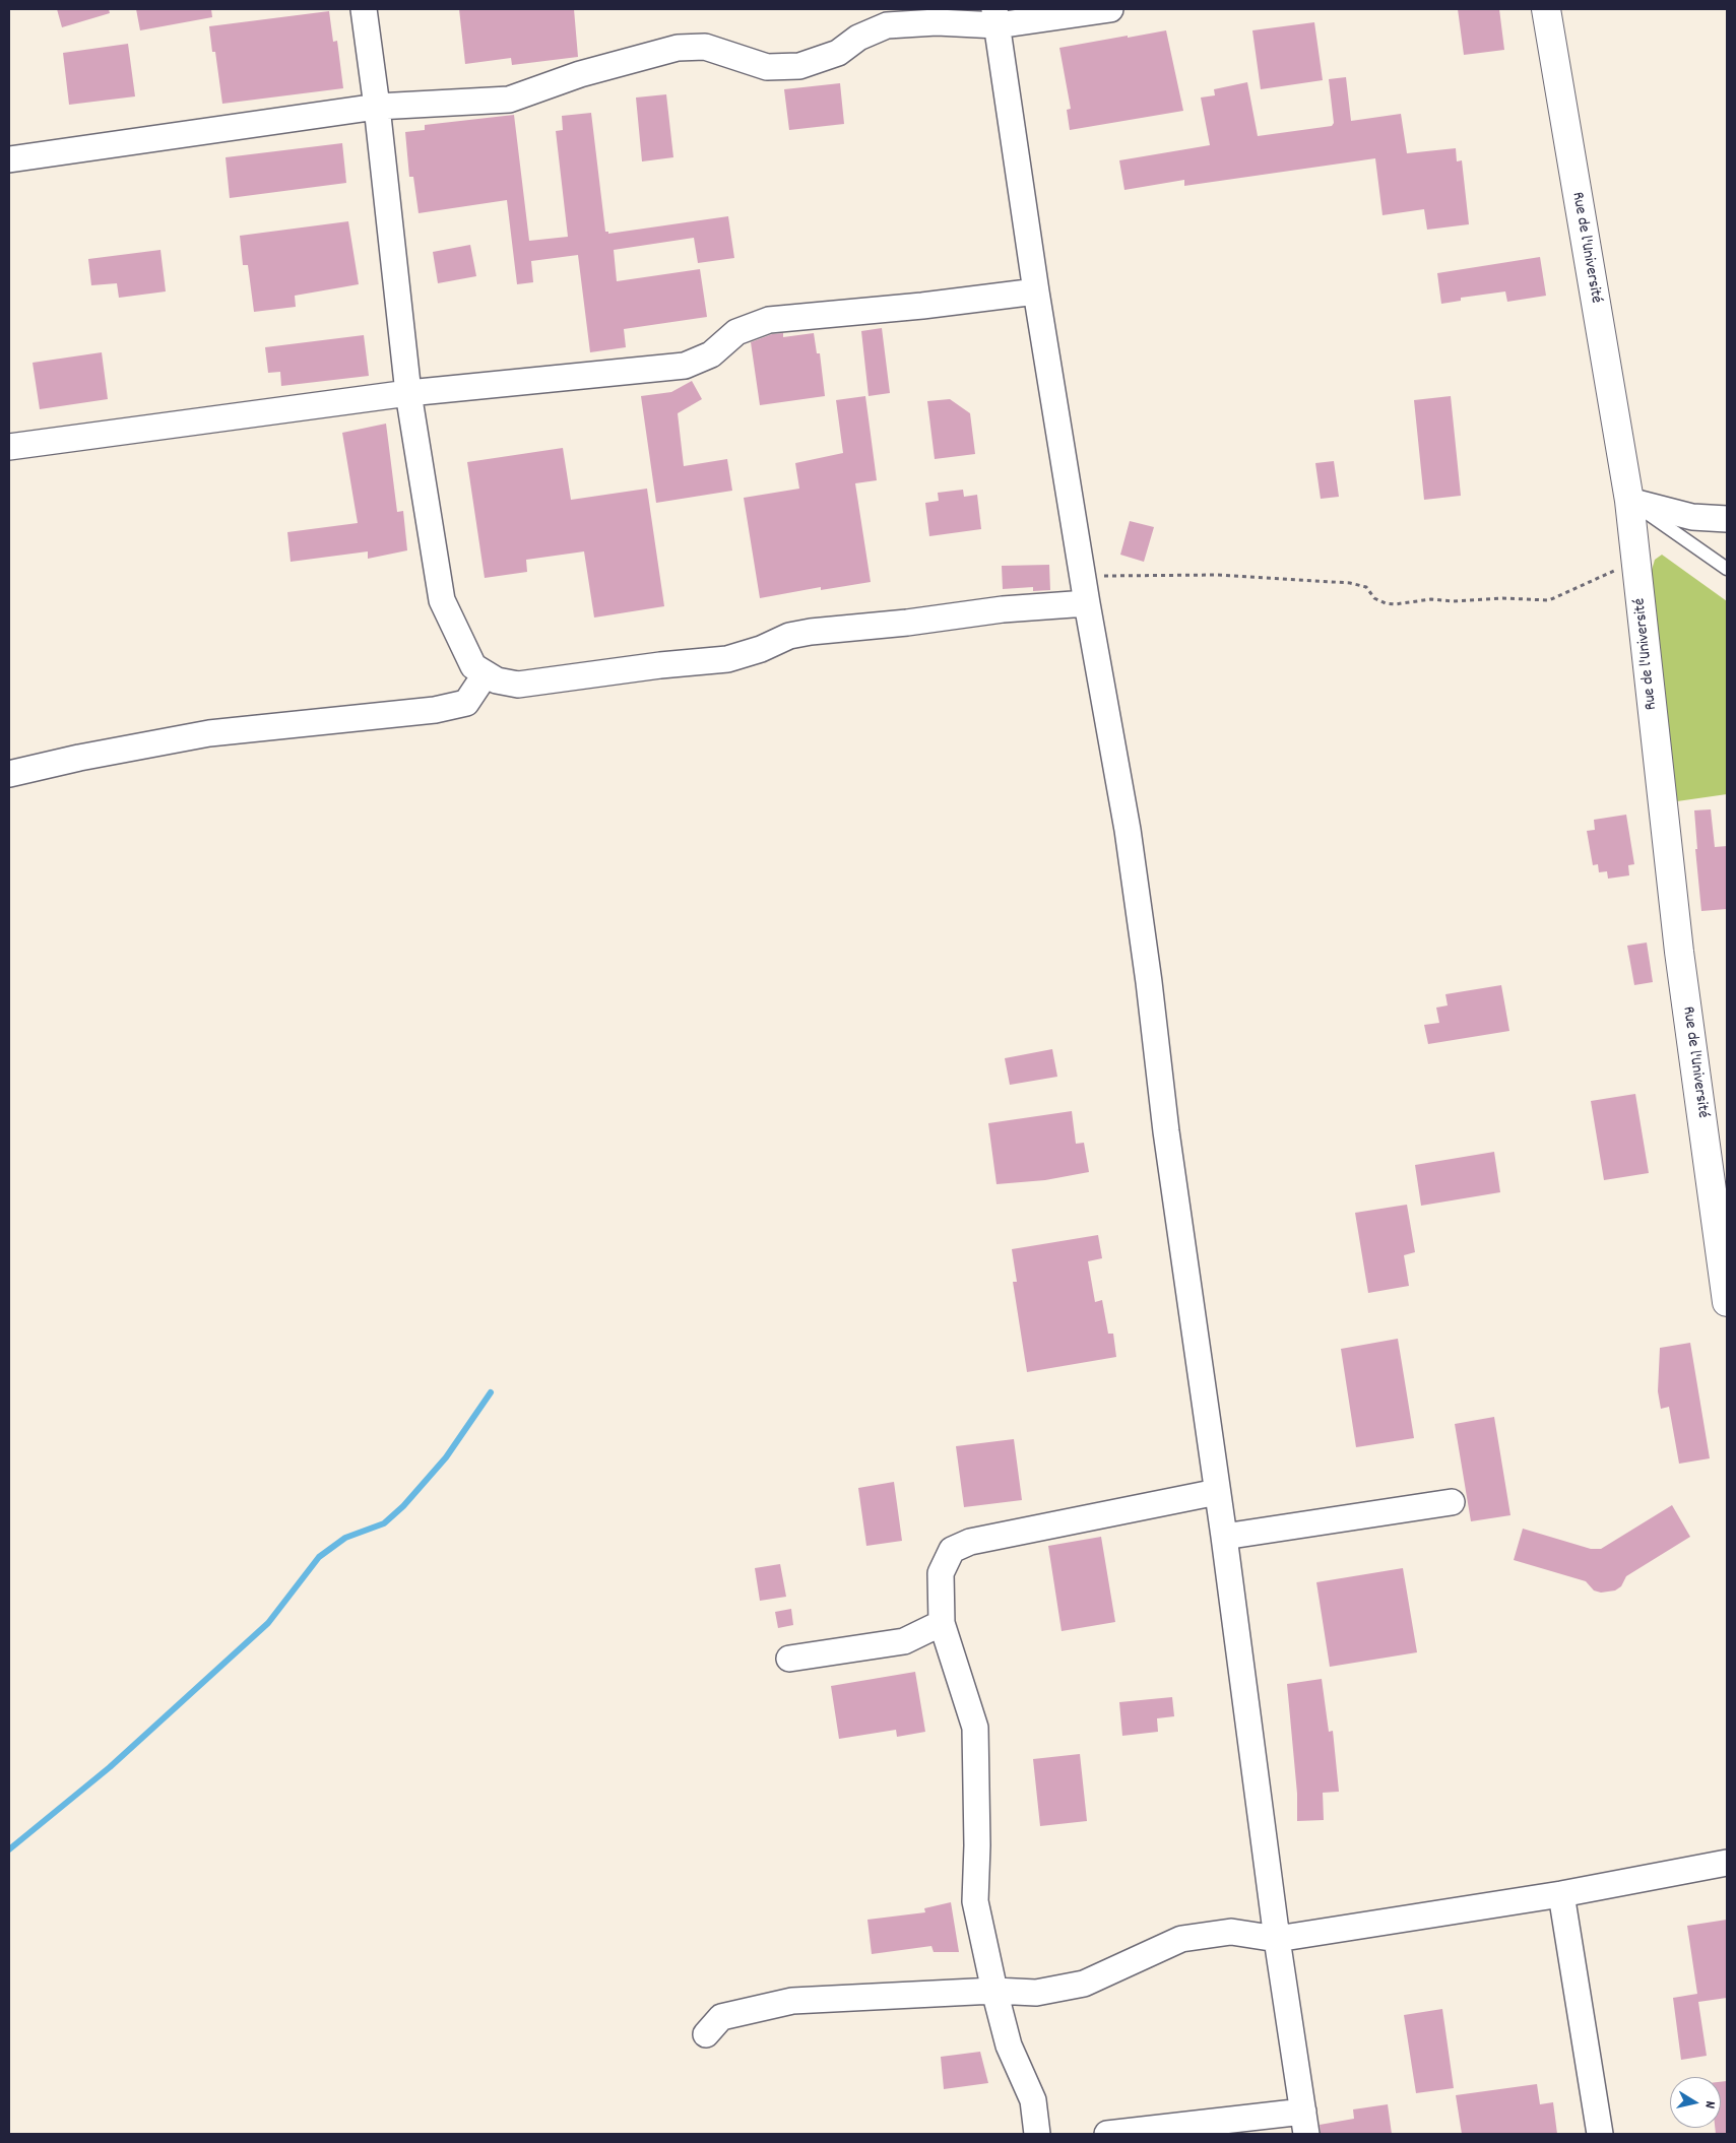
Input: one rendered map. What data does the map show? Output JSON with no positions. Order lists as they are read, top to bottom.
{
  "streets": {
    "street": ["Rue de l'Université"]
  },
  "north": "right"
}
